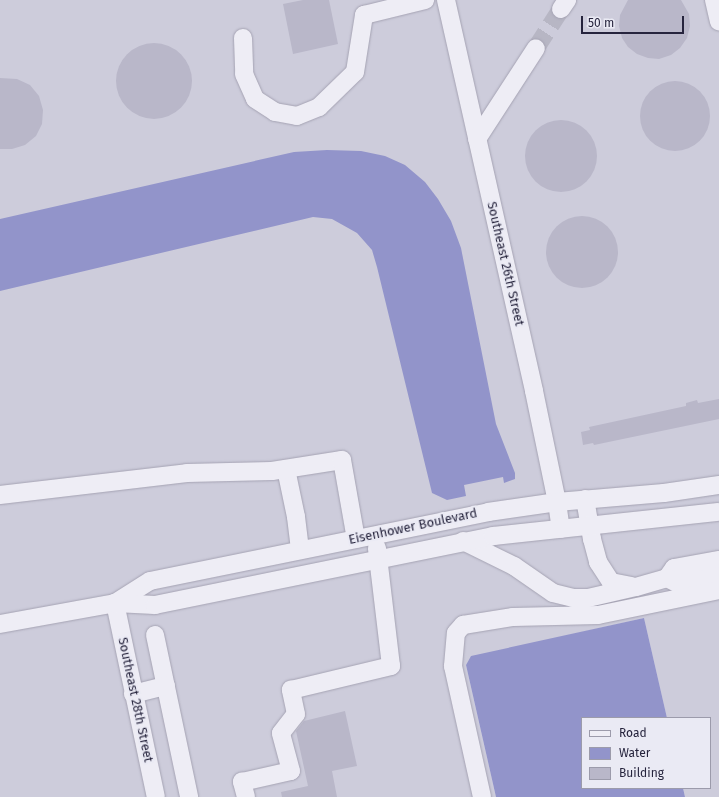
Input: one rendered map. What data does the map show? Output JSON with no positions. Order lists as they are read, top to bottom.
{
  "streets": {
    "street": ["Southeast 26th Street", "Eisenhower Boulevard", "Southeast 28th Street"]
  },
  "crossings": [
    ["Southeast 26th Street", "Eisenhower Boulevard"],
    ["Eisenhower Boulevard", "Southeast 28th Street"]
  ],
  "legend": ["Road", "Water", "Building"],
  "scale_bar": "50 m"
}
